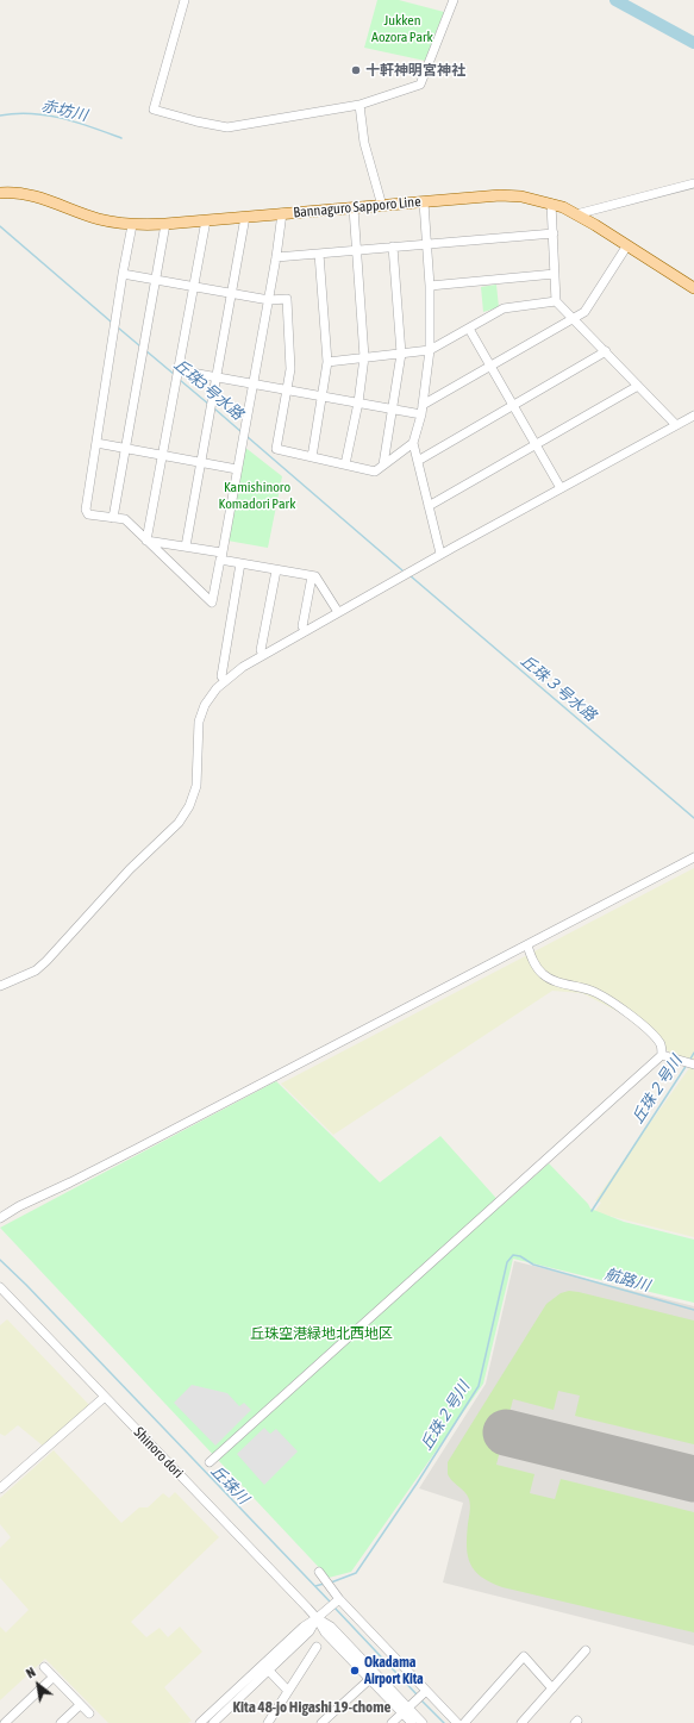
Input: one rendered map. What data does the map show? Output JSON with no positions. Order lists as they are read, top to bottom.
{
  "streets": {
    "main road": ["Bannaguro Sapporo Line"],
    "street": ["Shinoro dori"]
  },
  "districts": ["Kita 48-jo Higashi 19-chome"],
  "water": [
    "赤坊川",
    "丘珠3号水路",
    "丘珠３号水路",
    "丘珠２号川",
    "航路川",
    "丘珠川"
  ],
  "parks": ["Jukken Aozora Park", "Kamishinoro Komadori Park", "丘珠空港緑地北西地区"],
  "places": ["十軒神明宮神社", "Okadama Airport Kita"],
  "north": "top left"
}
